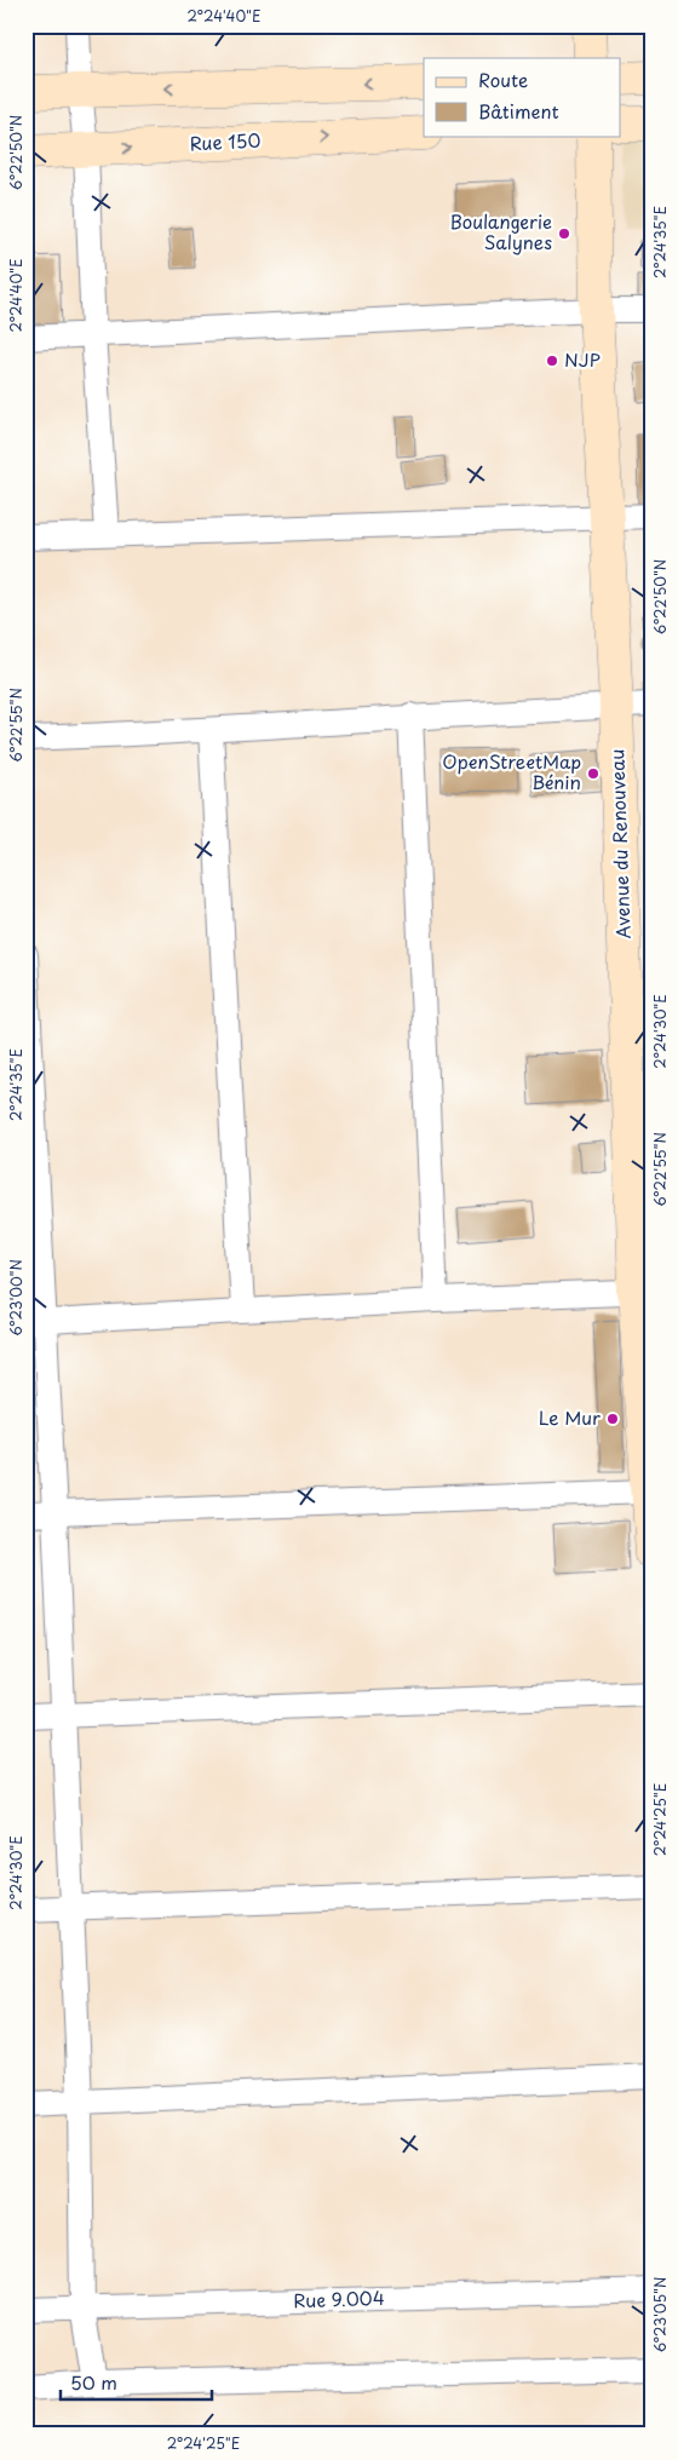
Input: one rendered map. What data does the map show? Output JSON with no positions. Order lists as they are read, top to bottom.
{
  "streets": {
    "main road": ["Rue 150", "Avenue du Renouveau"],
    "street": ["Rue 9.004"]
  },
  "places": [
    "Boulangerie Salynes",
    "NJP",
    "OpenStreetMap Bénin",
    "Le Mur"
  ],
  "legend": ["Route", "Bâtiment"],
  "scale_bar": "50 m",
  "coordinates": [
    "2°24'40\"E",
    "6°22'50\"N",
    "2°24'35\"E",
    "6°22'55\"N",
    "2°24'30\"E",
    "6°23'00\"N",
    "2°24'25\"E",
    "6°23'05\"N"
  ]
}
